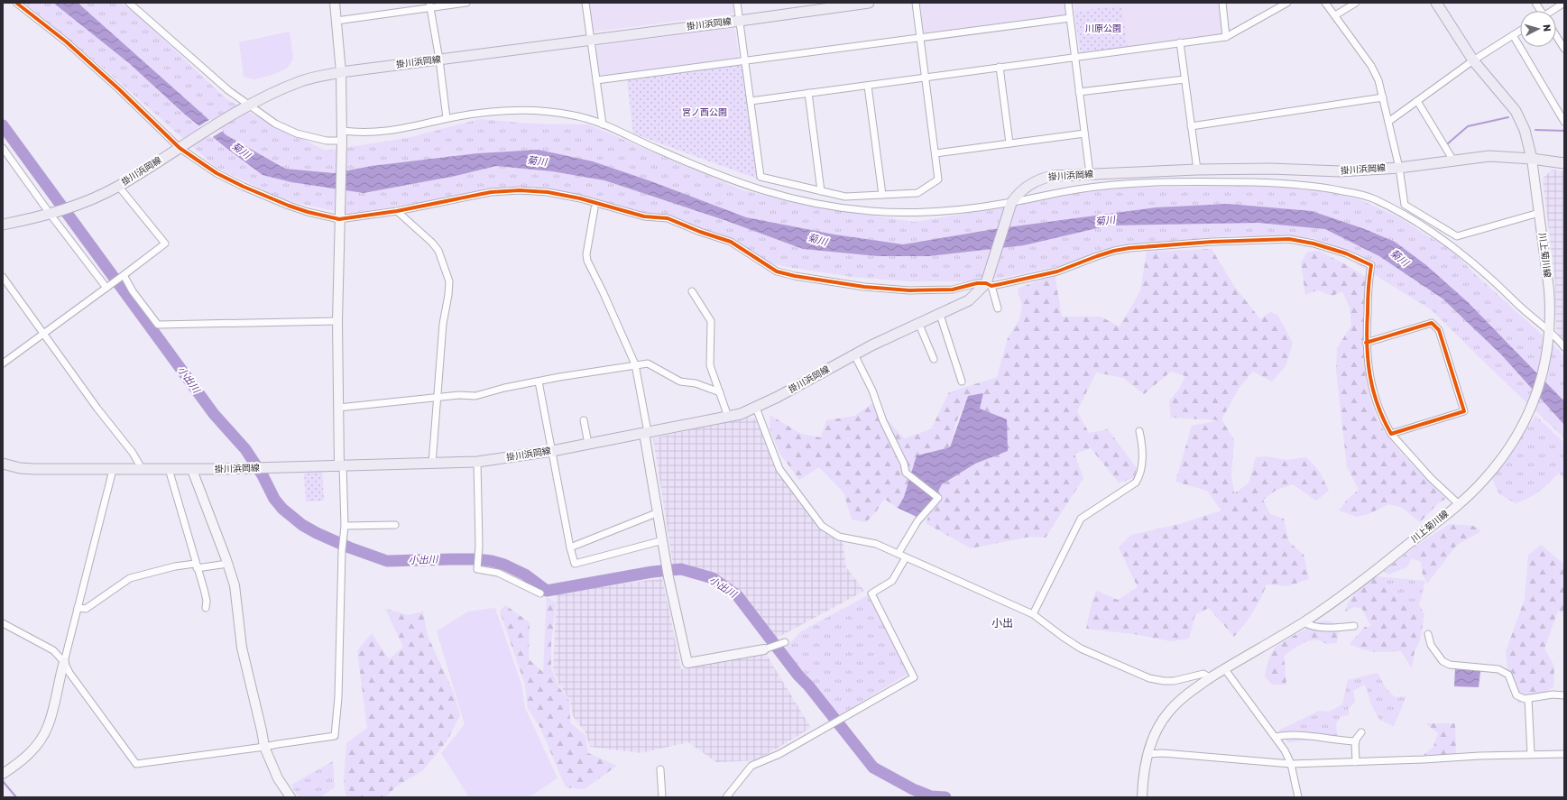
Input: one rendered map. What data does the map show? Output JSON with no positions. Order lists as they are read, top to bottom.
{
  "streets": {
    "main road": ["掛川浜岡線"],
    "street": ["川上菊川線"]
  },
  "crossings": [
    ["掛川浜岡線", "川上菊川線"]
  ],
  "districts": ["小出"],
  "water": ["菊川", "小出川"],
  "parks": ["川原公園", "宮ノ西公園"],
  "north": "right"
}
